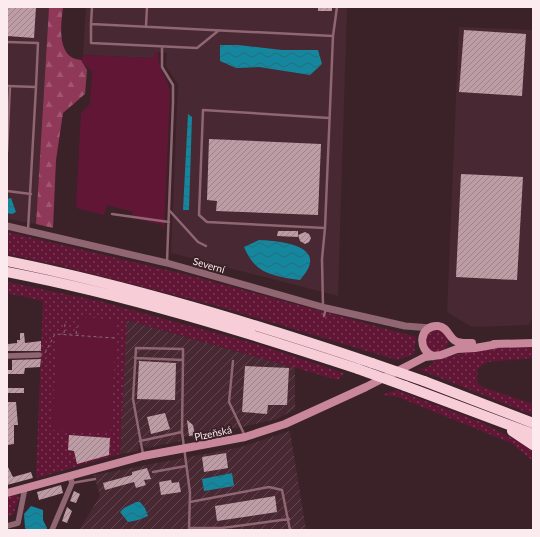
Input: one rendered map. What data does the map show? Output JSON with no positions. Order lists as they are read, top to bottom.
{
  "streets": {
    "main road": ["Plzeňská"],
    "street": ["Severní"]
  },
  "crossings": [
    ["Severní", "Plzeňská"]
  ]
}
